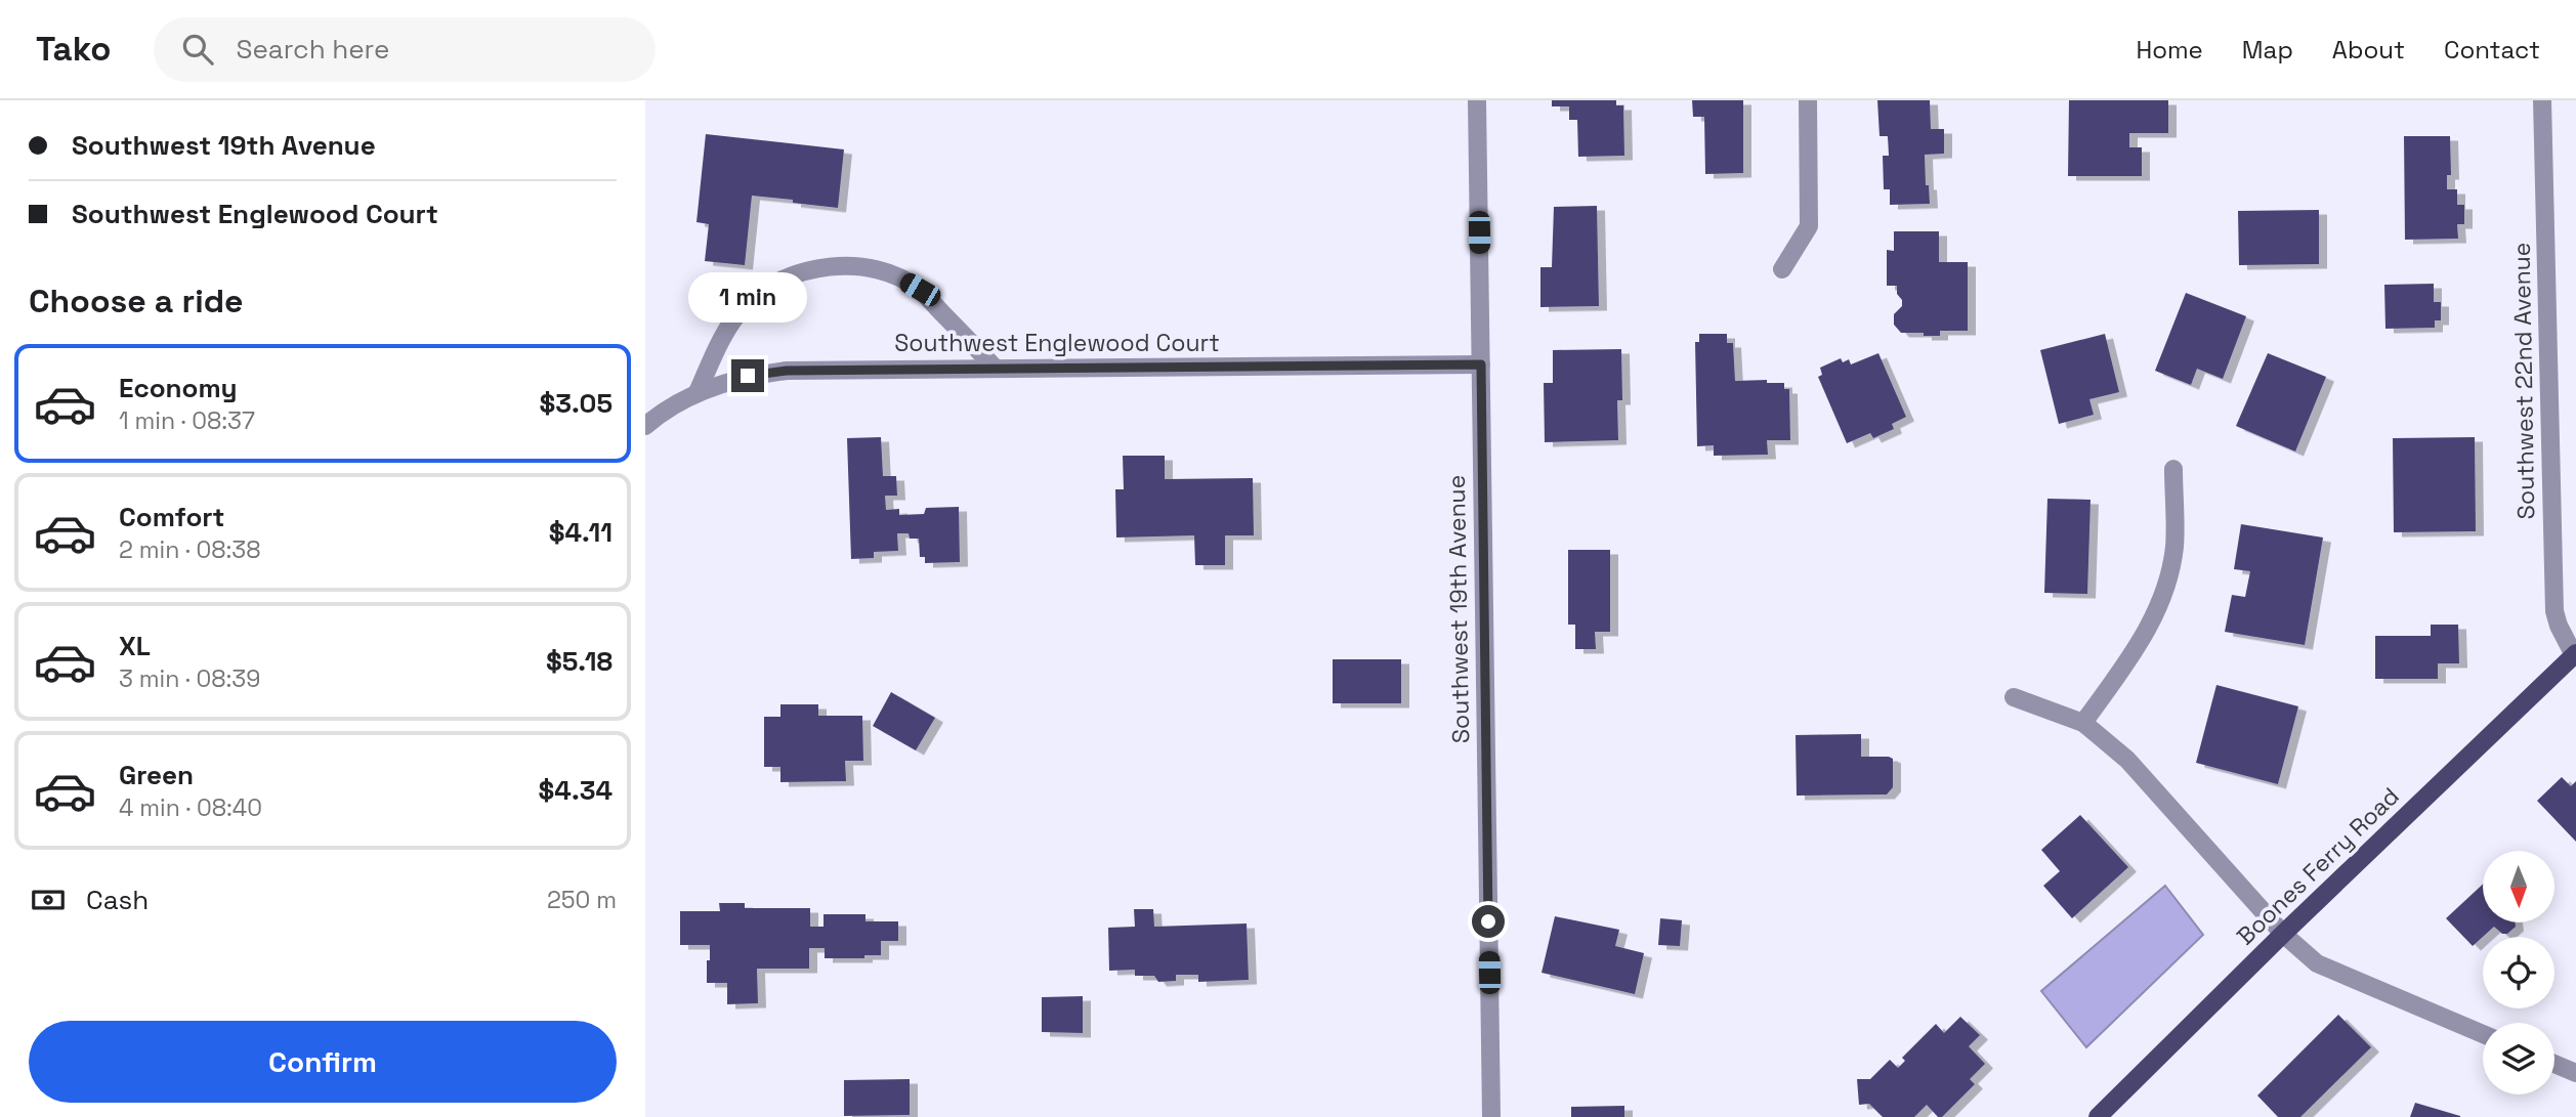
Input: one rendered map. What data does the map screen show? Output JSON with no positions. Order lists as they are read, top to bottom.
{
  "streets": {
    "main road": ["Boones Ferry Road"],
    "street": ["Southwest Englewood Court", "Southwest 22nd Avenue", "Southwest 19th Avenue"]
  },
  "crossings": [
    ["Southwest Englewood Court", "Southwest 19th Avenue"],
    ["Southwest 22nd Avenue", "Boones Ferry Road"]
  ],
  "north": "bottom",
  "page": {
    "header": "Tako",
    "search": "Search here",
    "nav": [
      "Home",
      "Map",
      "About",
      "Contact"
    ],
    "banner": ["Southwest 19th Avenue", "Southwest Englewood Court"],
    "heading": "Choose a ride",
    "bubble": "1 min",
    "list": [
      {
        "name": "Economy",
        "note": "1 min · 08:37",
        "value": "$3.05"
      },
      {
        "name": "Comfort",
        "note": "2 min · 08:38",
        "value": "$4.11"
      },
      {
        "name": "XL",
        "note": "3 min · 08:39",
        "value": "$5.18"
      },
      {
        "name": "Green",
        "note": "4 min · 08:40",
        "value": "$4.34"
      }
    ],
    "pay": ["Cash", "250 m"],
    "buttons": "Confirm"
  }
}
